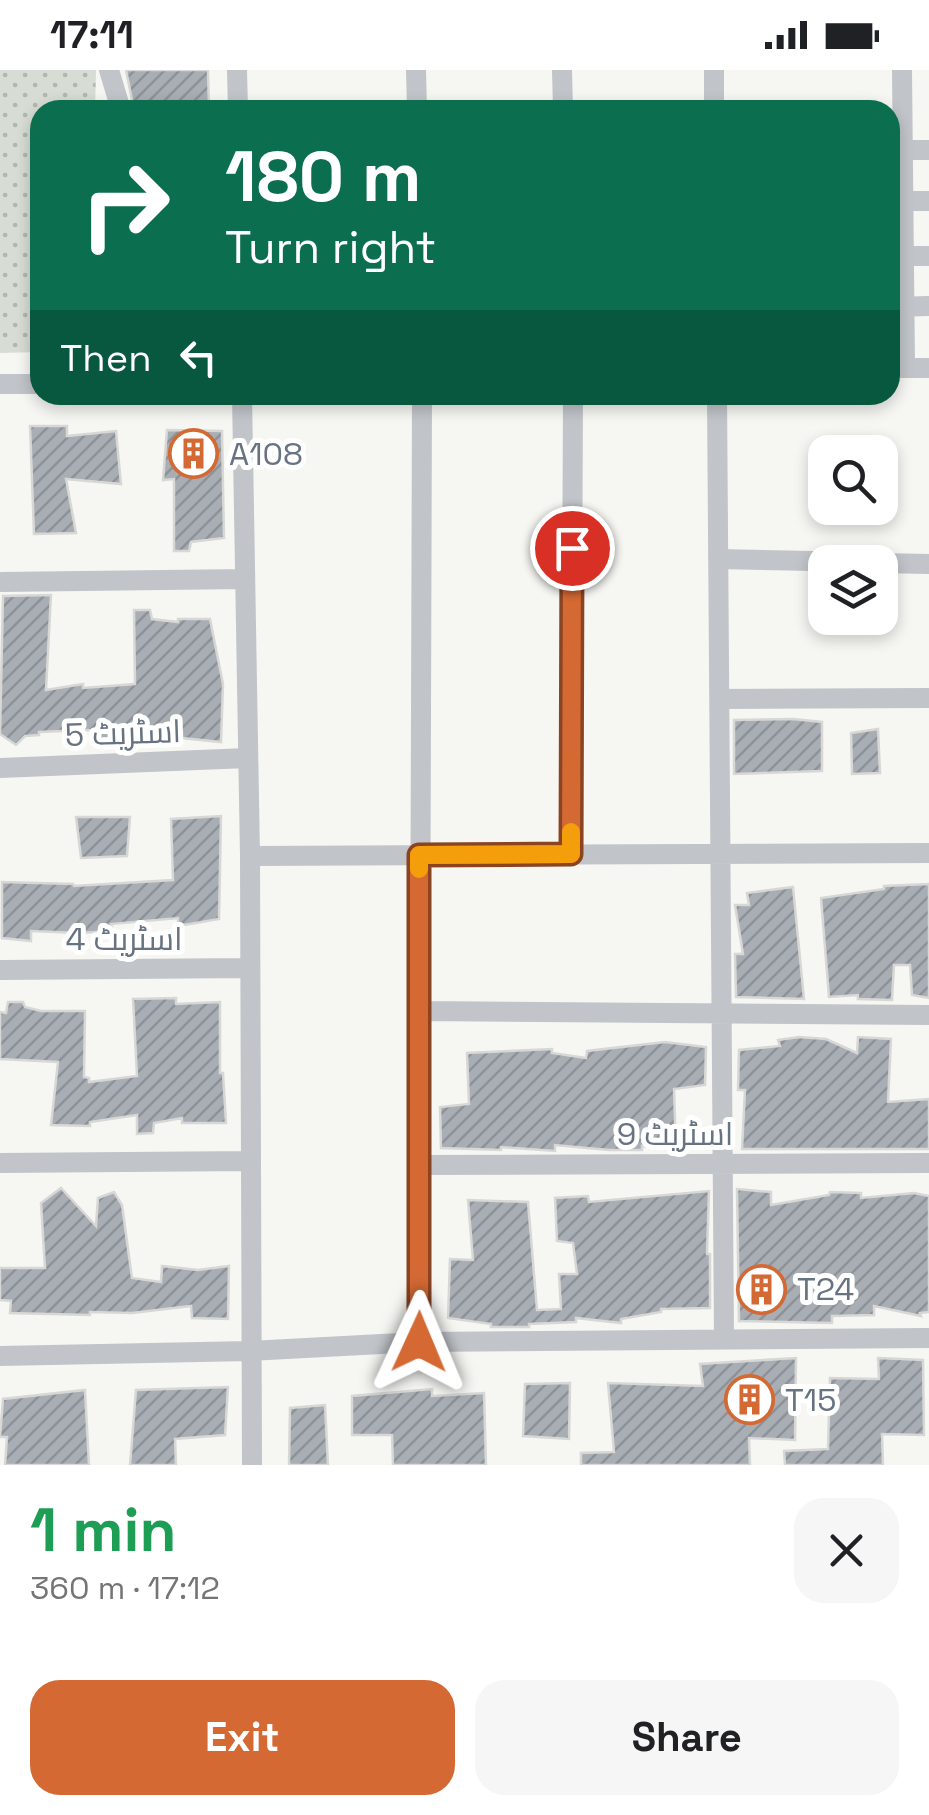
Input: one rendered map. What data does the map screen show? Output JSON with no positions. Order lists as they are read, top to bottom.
{
  "streets": {
    "street": ["اسٹریٹ 5", "اسٹریٹ 4", "اسٹریٹ 9"]
  },
  "places": {
    "building": ["A108", "T24", "T15"]
  },
  "page": {
    "status": "17:11",
    "turn": ["180 m", "Turn right"],
    "then": "Then",
    "heading": ["1 min", "360 m · 17:12"],
    "buttons": ["Exit", "Share"]
  }
}
